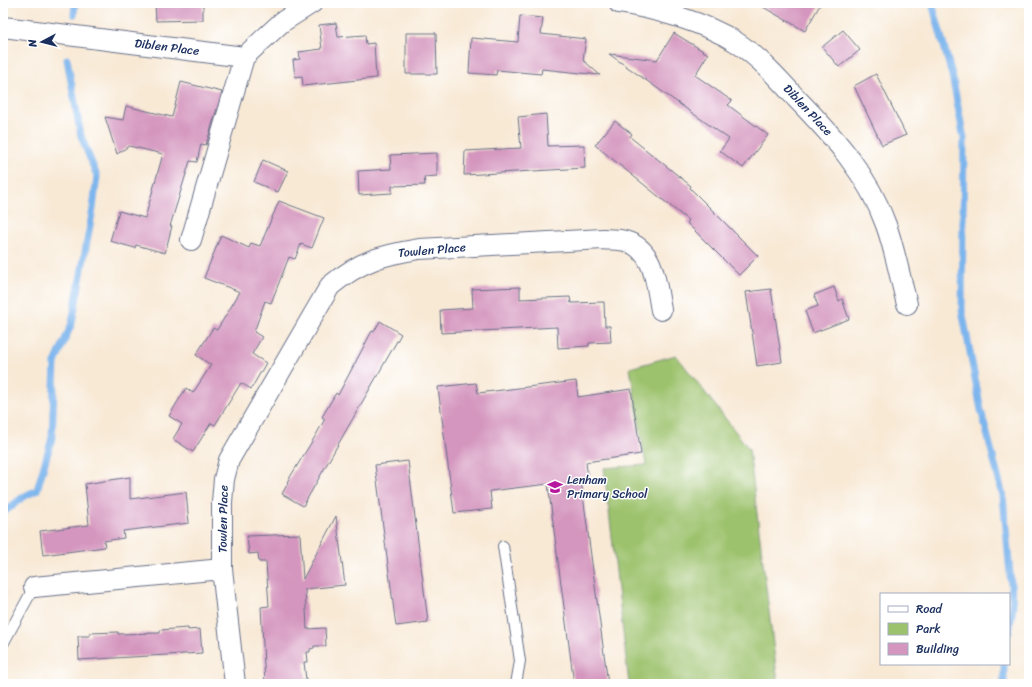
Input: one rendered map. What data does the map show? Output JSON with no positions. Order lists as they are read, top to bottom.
{
  "streets": {
    "street": ["Diblen Place", "Towlen Place"]
  },
  "places": {
    "school or university": ["Lenham Primary School"]
  },
  "legend": ["Road", "Park", "Building"],
  "north": "left"
}
